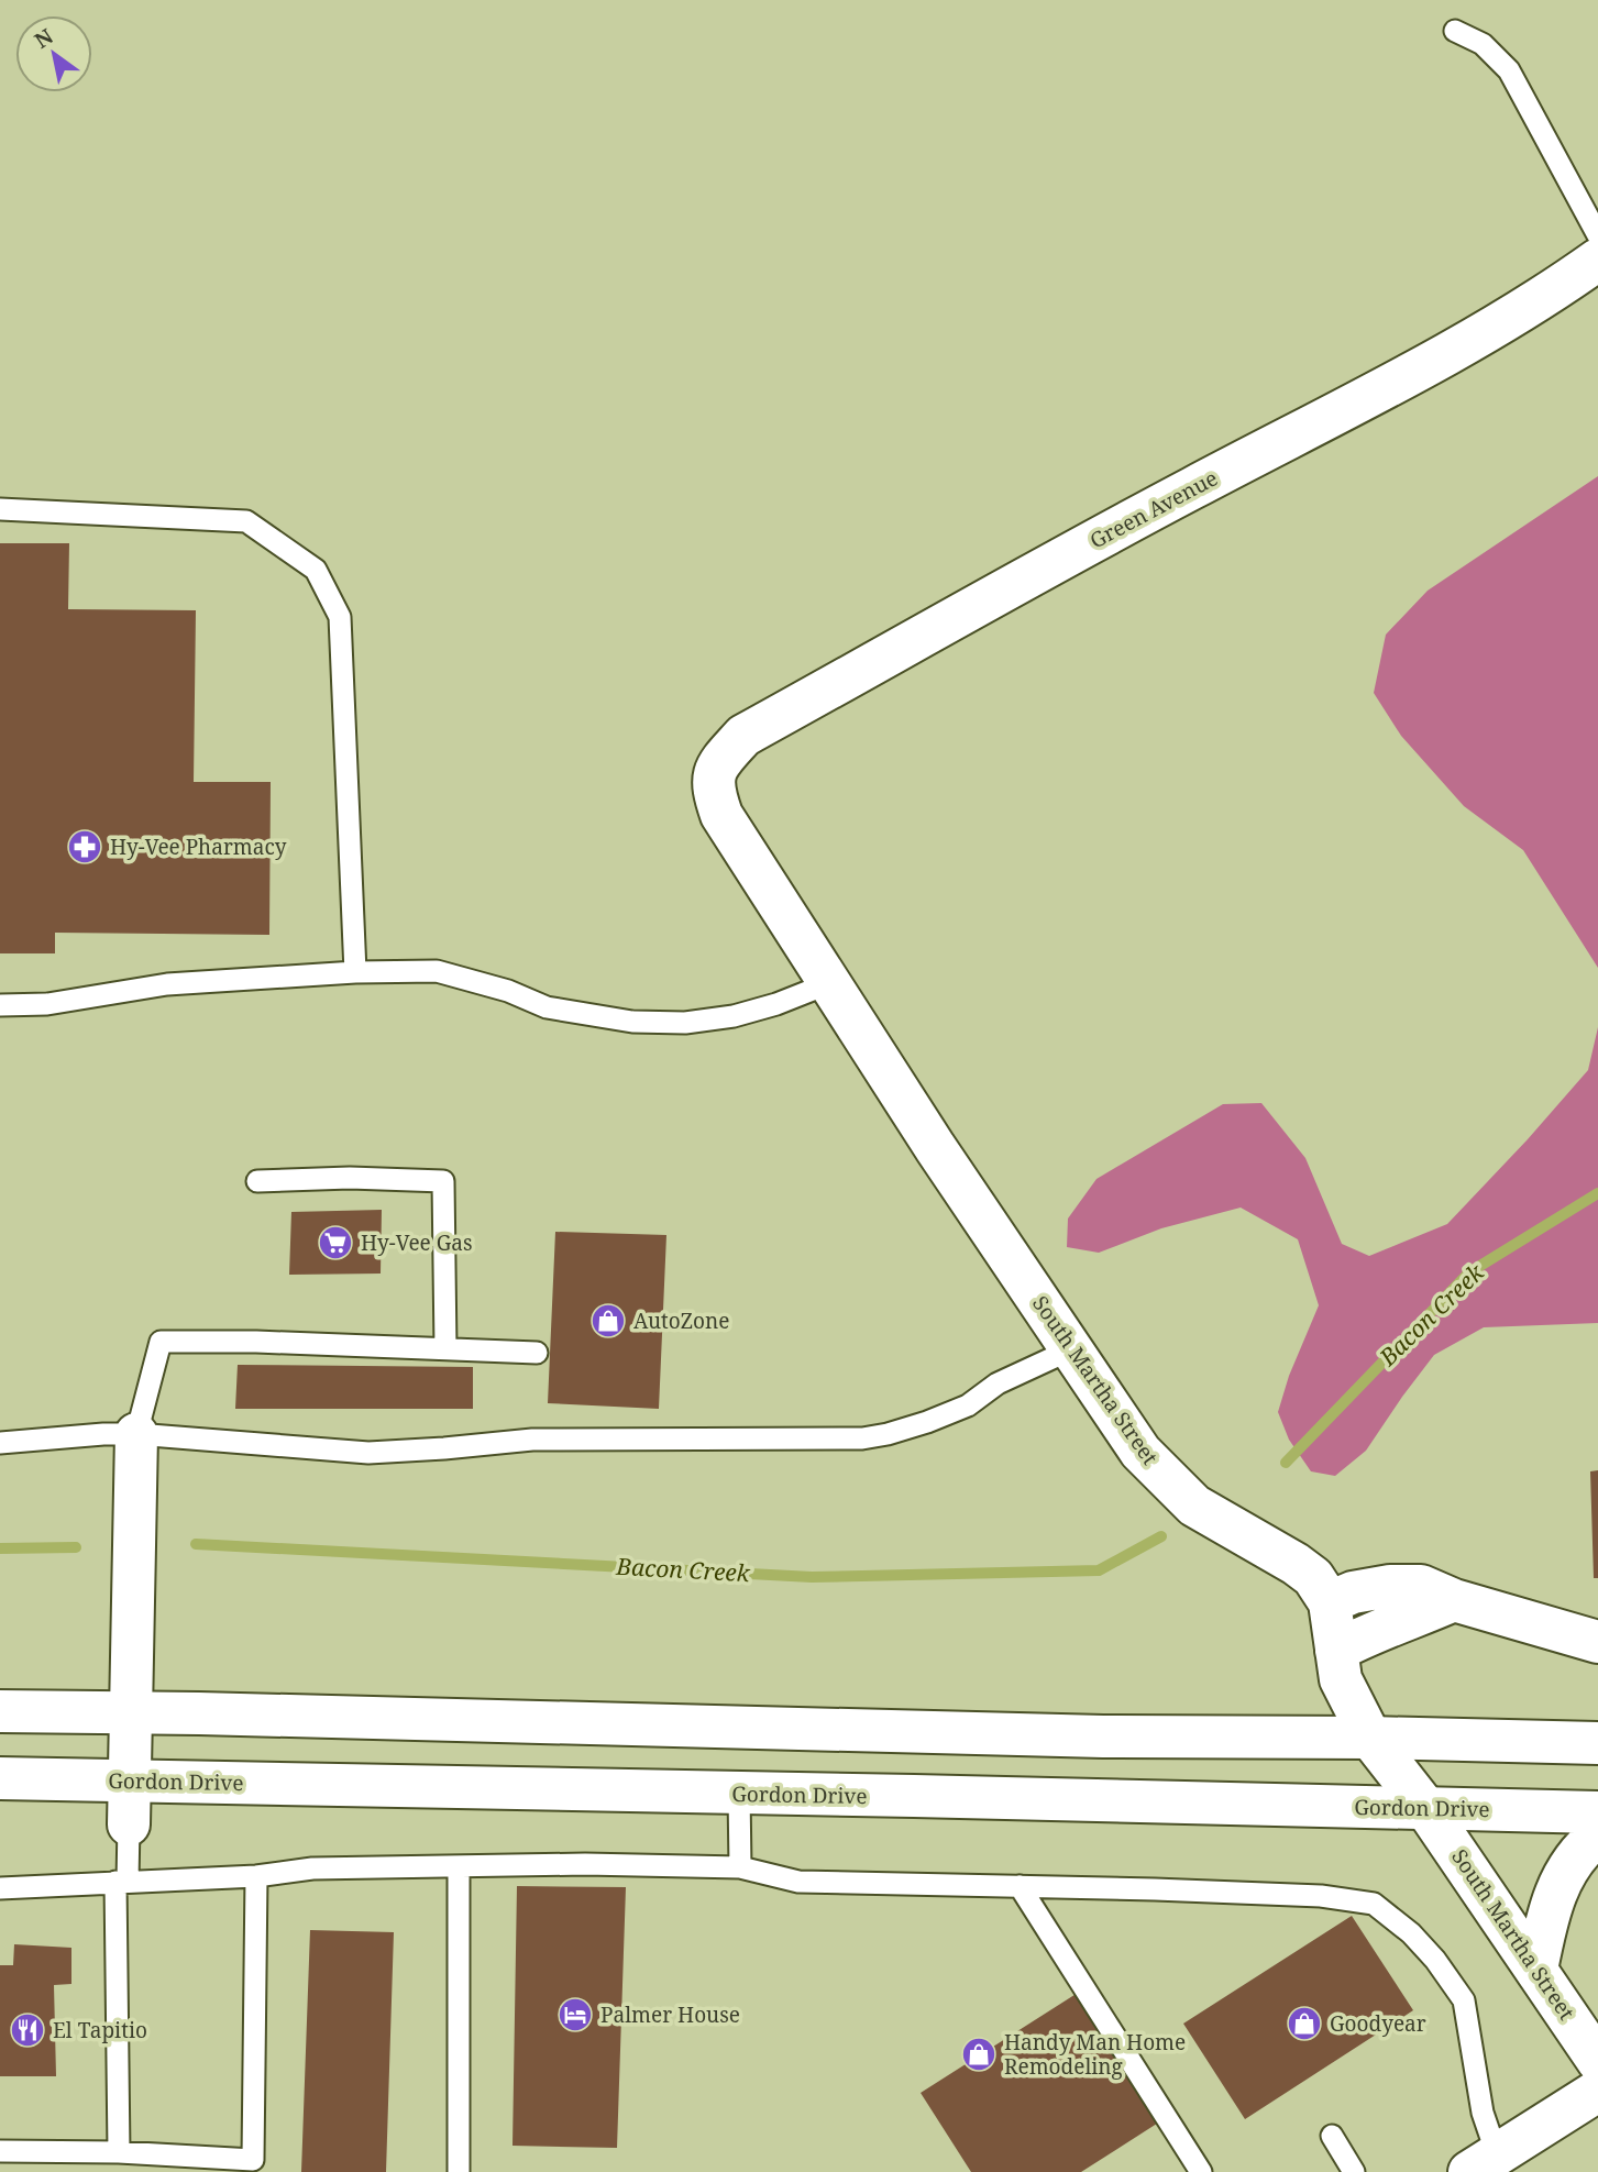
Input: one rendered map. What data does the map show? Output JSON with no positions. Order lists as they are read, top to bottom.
{
  "streets": {
    "street": ["Green Avenue", "South Martha Street", "Gordon Drive"]
  },
  "crossings": [
    ["Green Avenue", "South Martha Street"],
    ["South Martha Street", "Gordon Drive"]
  ],
  "water": ["Bacon Creek"],
  "places": {
    "pharmacy": ["Hy-Vee Pharmacy"],
    "supermarket": ["Hy-Vee Gas"],
    "shop": ["AutoZone", "Goodyear", "Handy Man Home Remodeling"],
    "hotel": ["Palmer House"],
    "restaurant": ["El Tapitio"]
  },
  "north": "top left"
}
